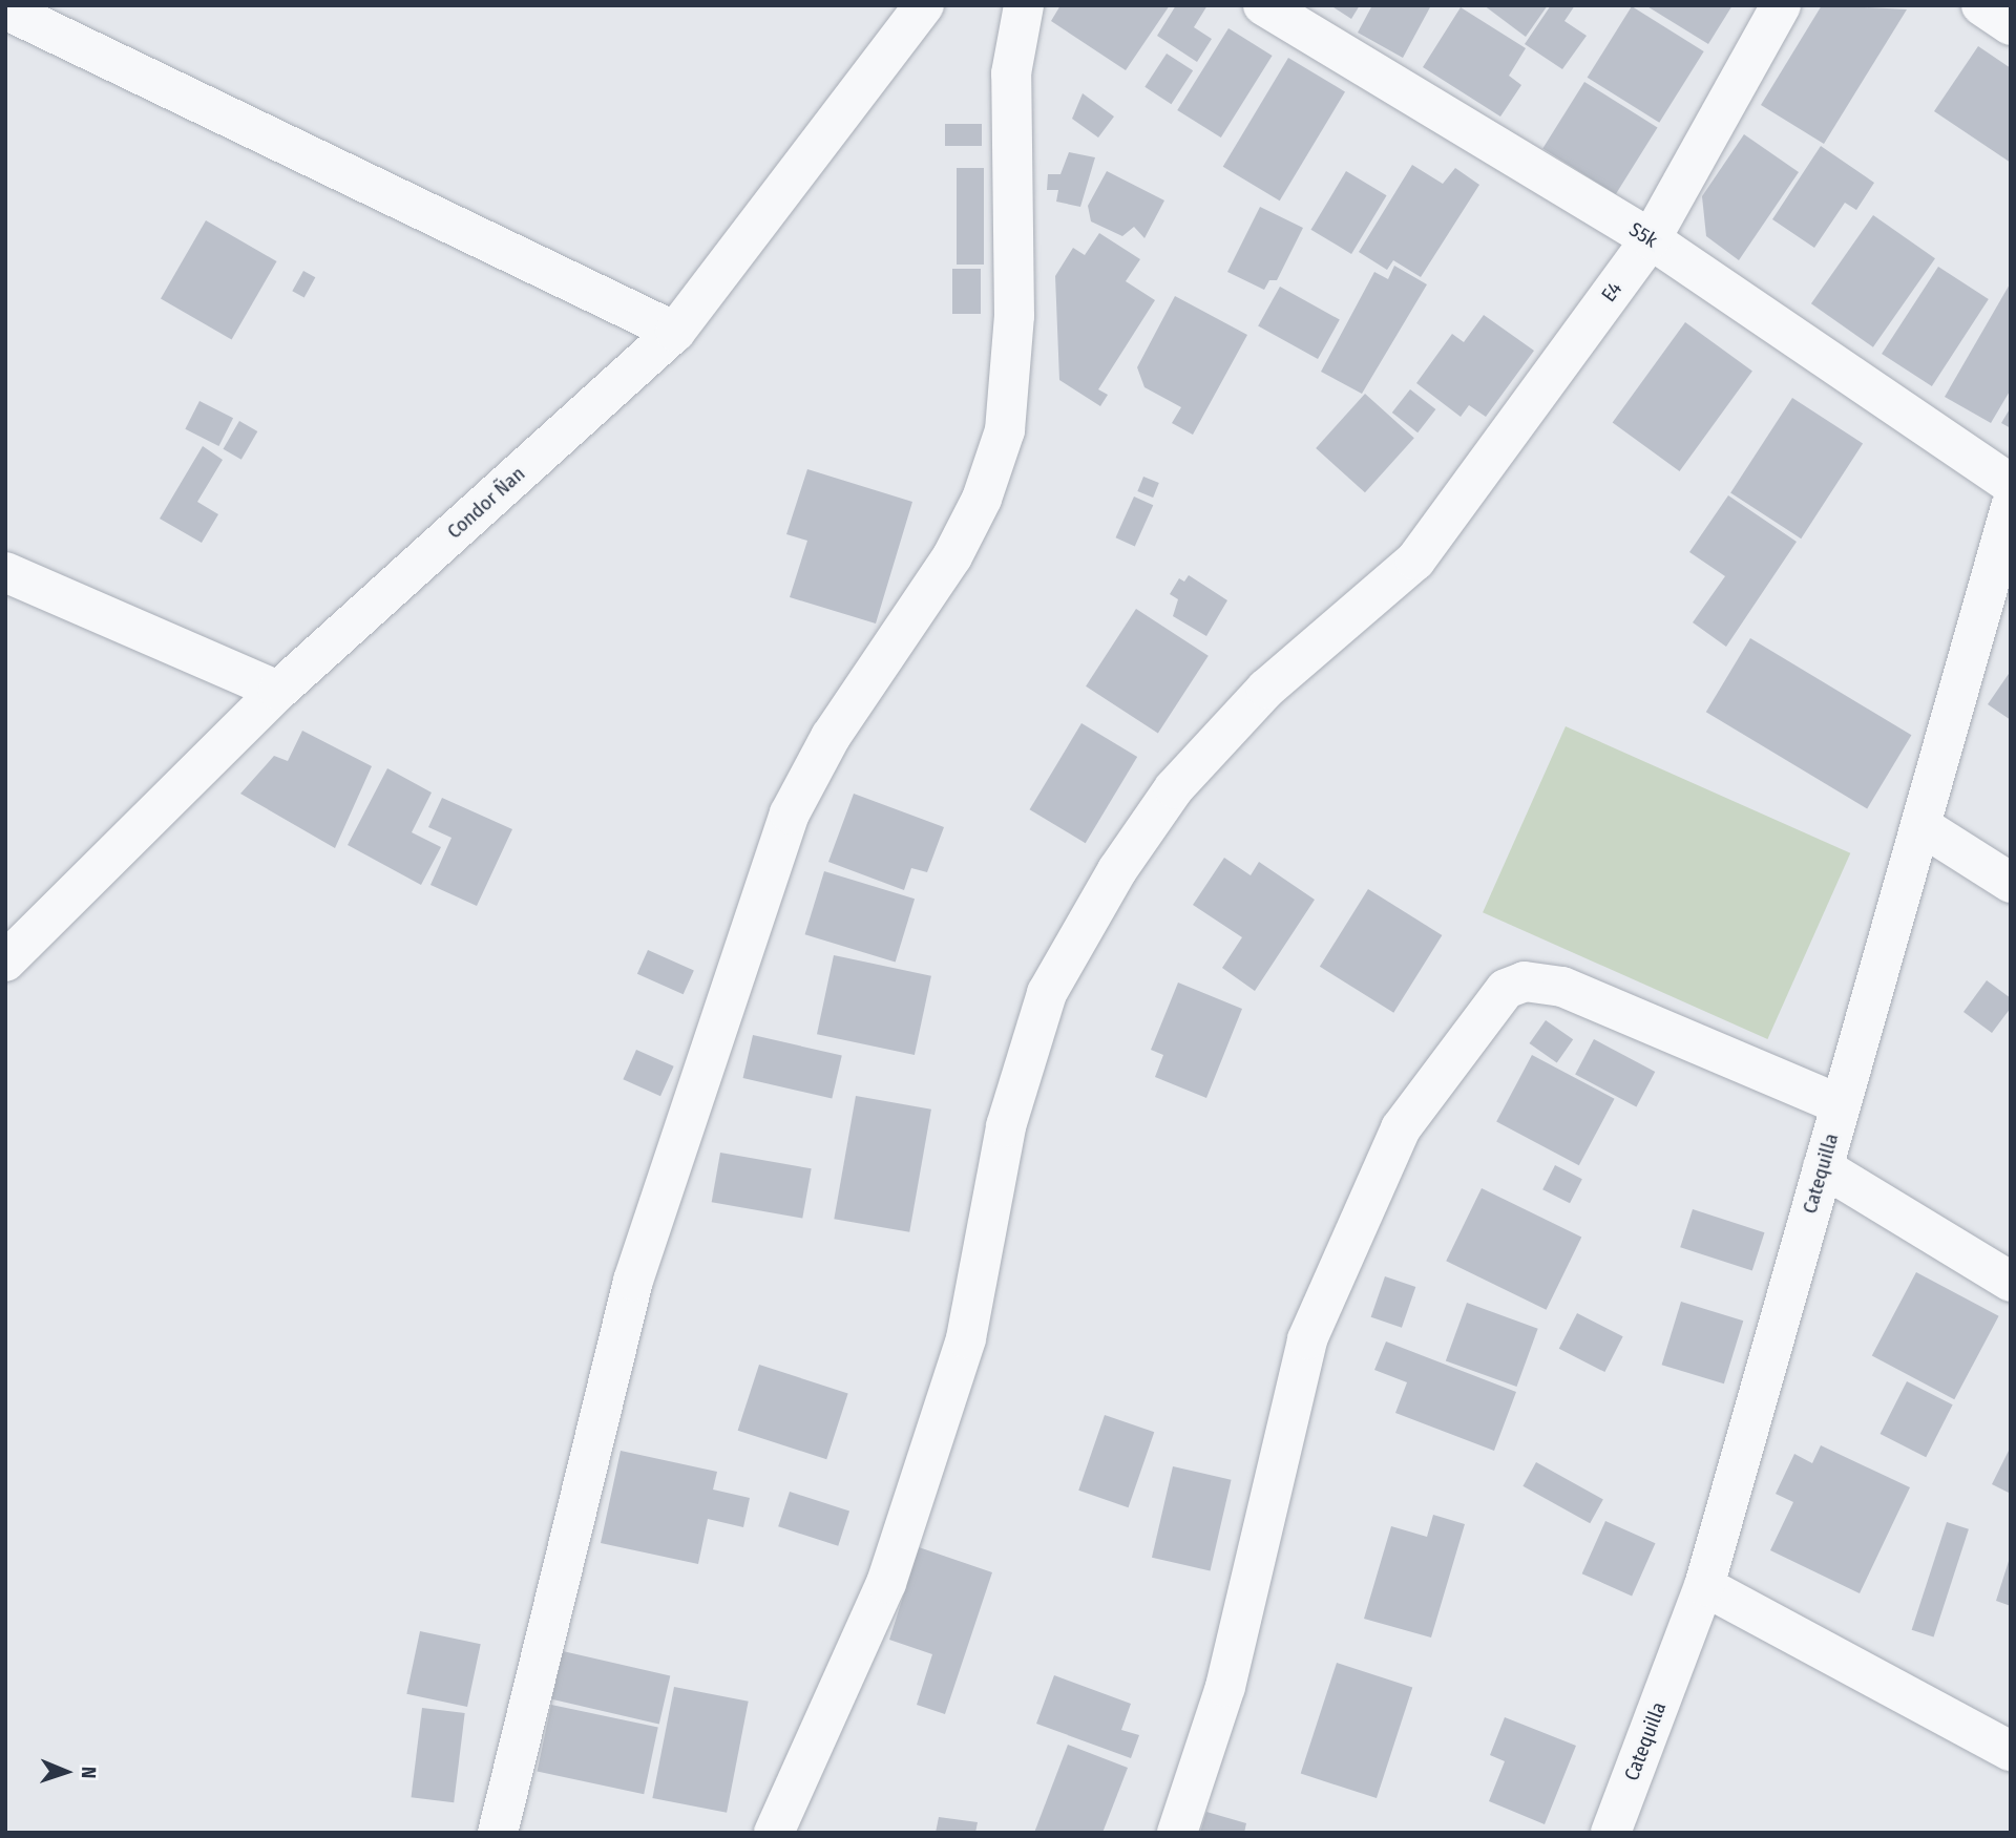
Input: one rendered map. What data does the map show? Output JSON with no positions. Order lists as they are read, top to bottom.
{
  "streets": {
    "street": [
      "S5k",
      "E4",
      "Condor Ñan",
      "Catequilla"
    ]
  },
  "crossings": [
    ["S5k", "E4"]
  ],
  "north": "right"
}
